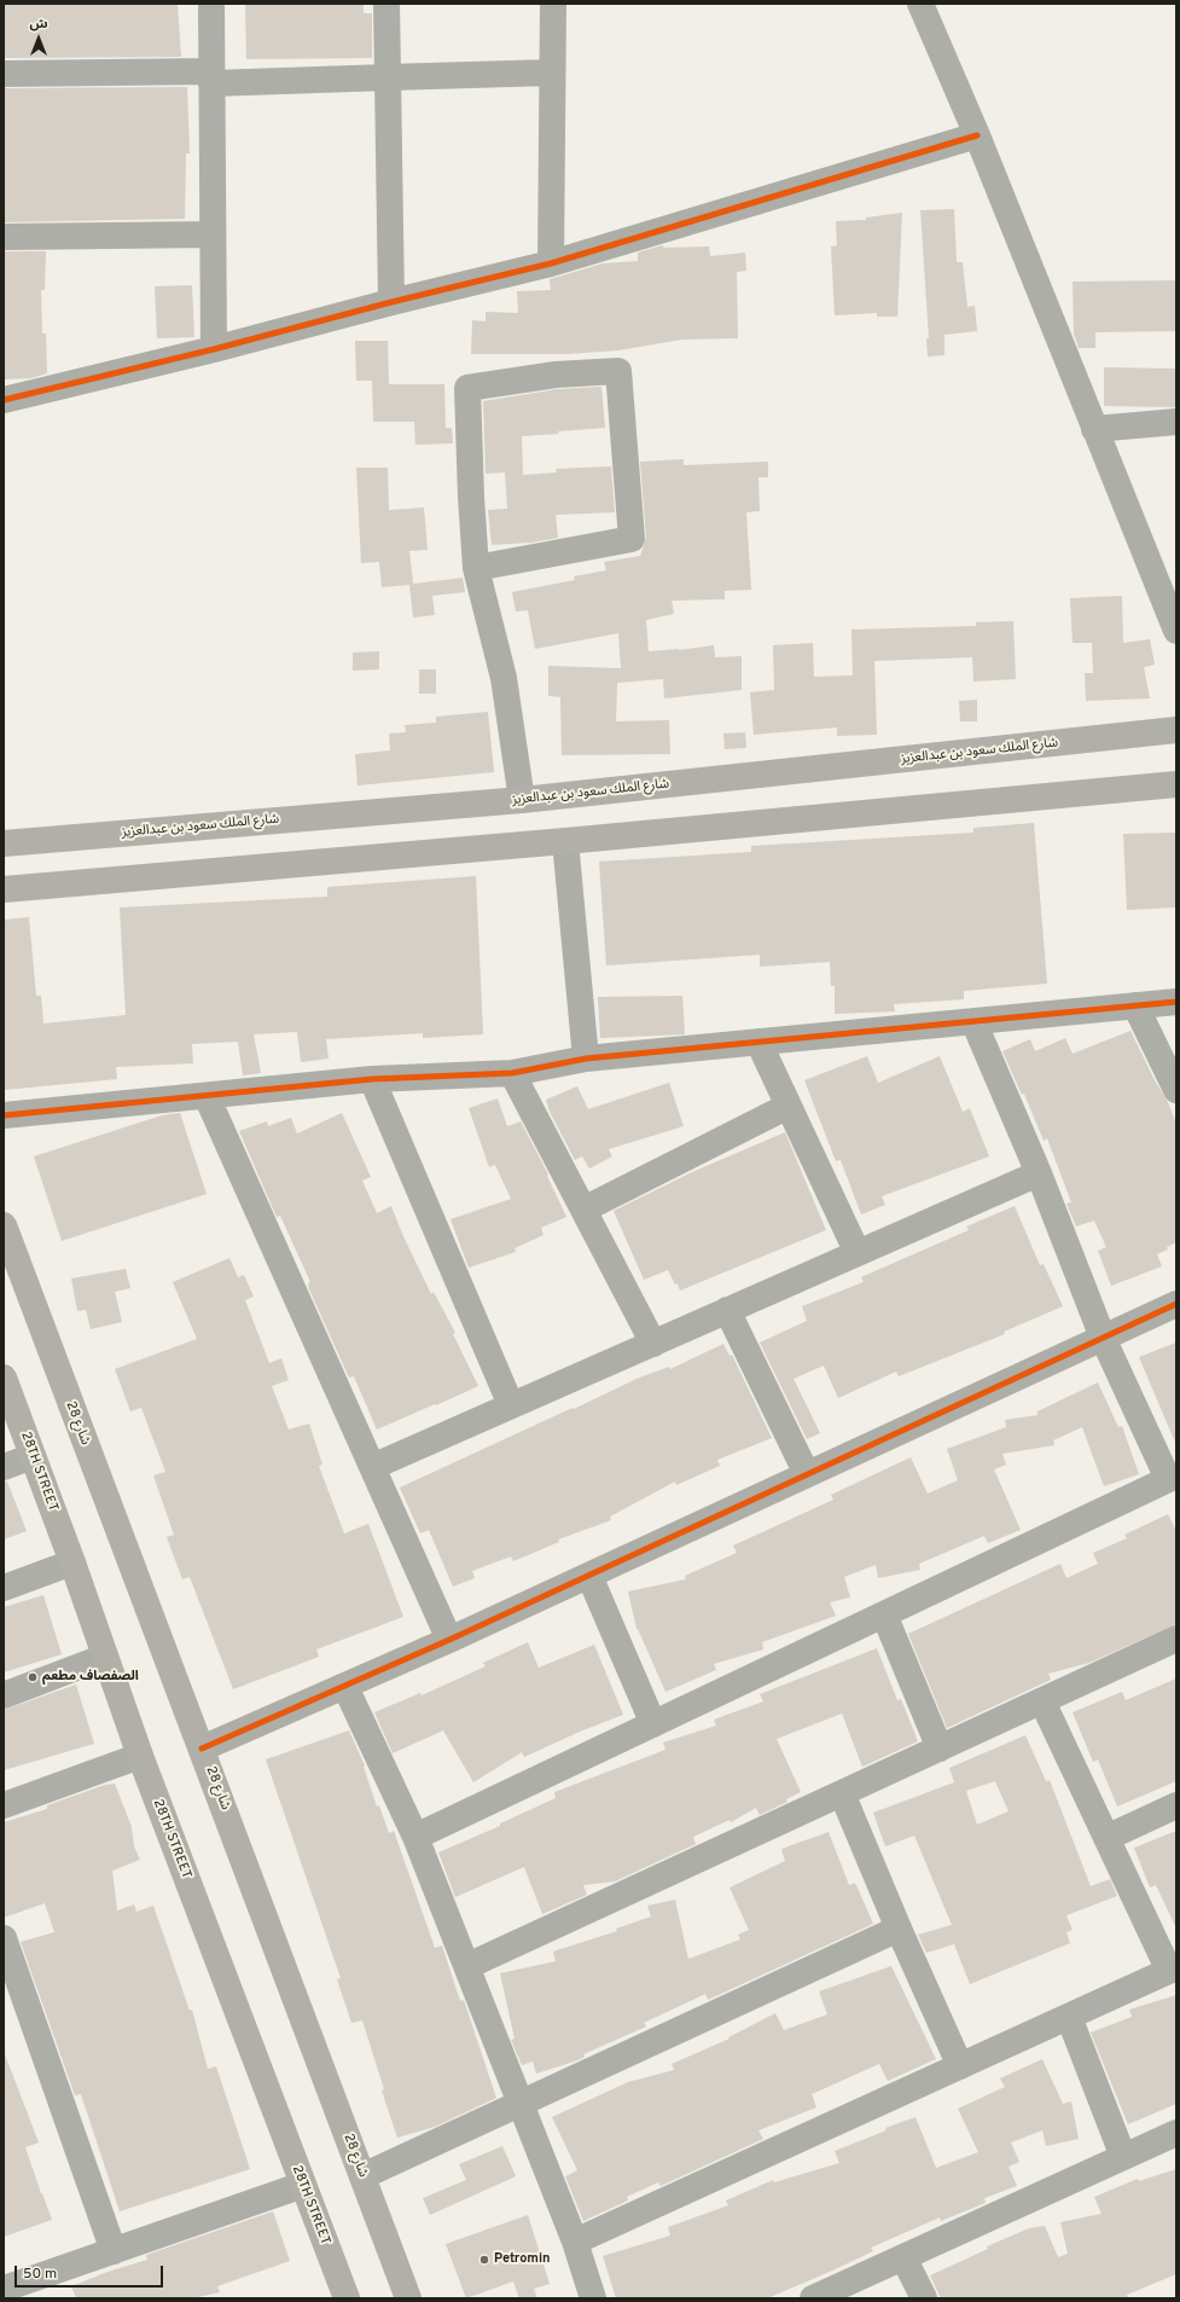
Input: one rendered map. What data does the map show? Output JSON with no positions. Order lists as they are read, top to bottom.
{
  "streets": {
    "main road": ["شارع الملك سعود بن عبدالعزيز", "شارع 28", "28TH STREET"]
  },
  "places": ["الصفصاف مطعم", "Petromin"],
  "scale_bar": "50 m",
  "north": "top"
}
